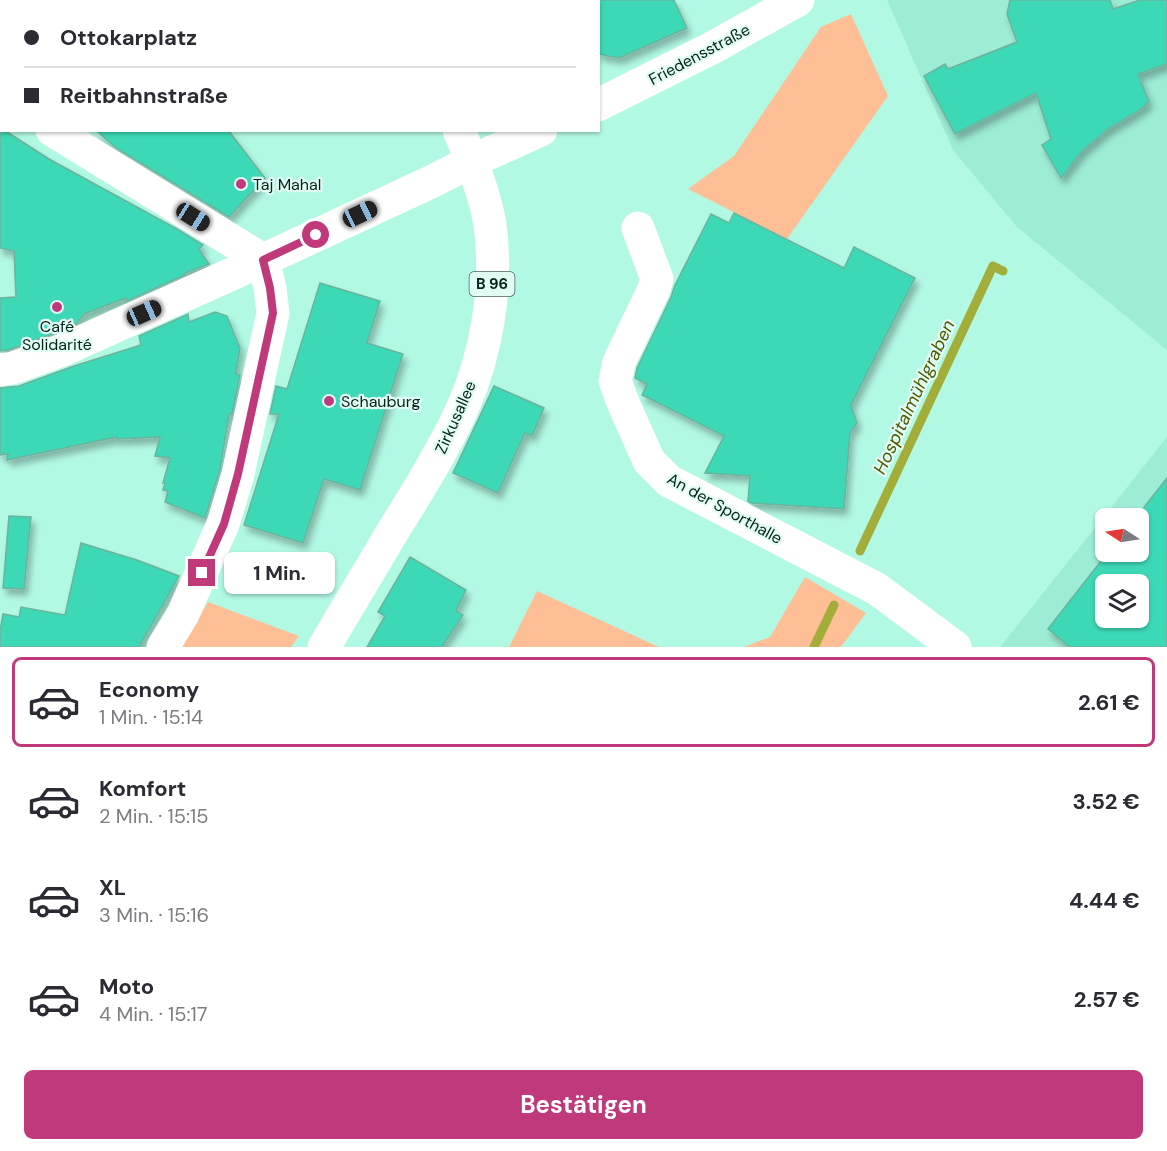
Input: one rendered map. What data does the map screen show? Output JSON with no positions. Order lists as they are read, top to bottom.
{
  "streets": {
    "street": [
      "Friedensstraße",
      "B 96",
      "Zirkusallee",
      "An der Sporthalle"
    ]
  },
  "crossings": [
    ["B 96", "Zirkusallee"]
  ],
  "water": ["Hospitalmühlgraben"],
  "places": ["Taj Mahal", "Café Solidarité", "Schauburg"],
  "north": "left",
  "page": {
    "banner": ["Ottokarplatz", "Reitbahnstraße"],
    "bubble": "1 Min.",
    "list": [
      {
        "name": "Economy",
        "note": "1 Min. · 15:14",
        "value": "2.61 €"
      },
      {
        "name": "Komfort",
        "note": "2 Min. · 15:15",
        "value": "3.52 €"
      },
      {
        "name": "XL",
        "note": "3 Min. · 15:16",
        "value": "4.44 €"
      },
      {
        "name": "Moto",
        "note": "4 Min. · 15:17",
        "value": "2.57 €"
      }
    ],
    "buttons": "Bestätigen"
  }
}
